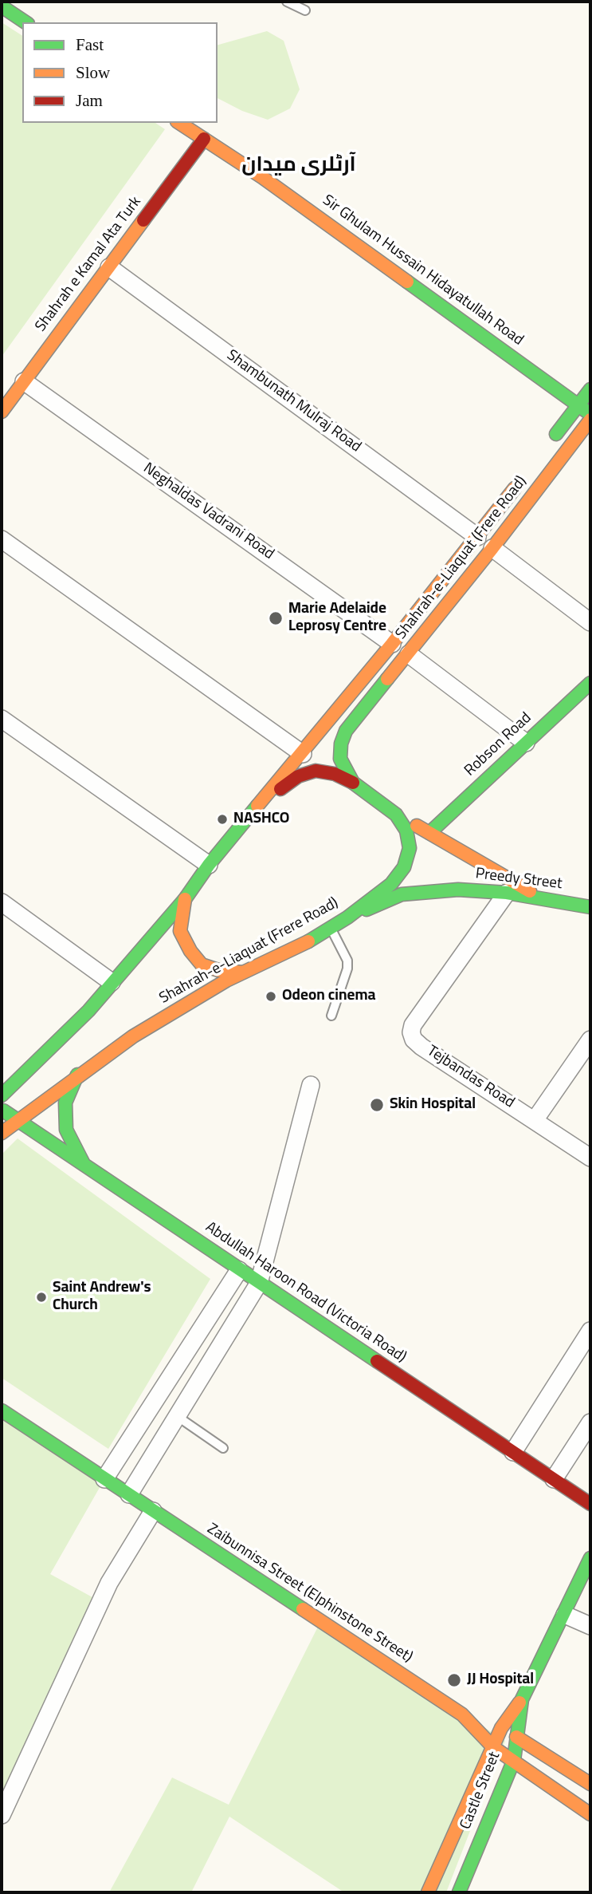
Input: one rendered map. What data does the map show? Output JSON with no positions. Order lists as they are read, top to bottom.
{
  "streets": {
    "main road": [
      "Shahrah e Kamal Ata Turk",
      "Sir Ghulam Hussain Hidayatullah Road",
      "Shahrah-e-Liaquat (Frere Road)",
      "Robson Road",
      "Preedy Street",
      "Abdullah Haroon Road (Victoria Road)",
      "Zaibunnisa Street (Elphinstone Street)",
      "Castle Street"
    ],
    "street": ["Shambunath Mulraj Road", "Neghaldas Vadrani Road", "Tejbandas Road"]
  },
  "crossings": [
    ["Shahrah e Kamal Ata Turk", "Sir Ghulam Hussain Hidayatullah Road"],
    ["Shahrah e Kamal Ata Turk", "Shambunath Mulraj Road"],
    ["Shahrah e Kamal Ata Turk", "Neghaldas Vadrani Road"],
    ["Shambunath Mulraj Road", "Shahrah-e-Liaquat (Frere Road)"],
    ["Neghaldas Vadrani Road", "Shahrah-e-Liaquat (Frere Road)"],
    ["Shahrah-e-Liaquat (Frere Road)", "Preedy Street"],
    ["Shahrah-e-Liaquat (Frere Road)", "Abdullah Haroon Road (Victoria Road)"],
    ["Preedy Street", "Tejbandas Road"],
    ["Zaibunnisa Street (Elphinstone Street)", "Castle Street"]
  ],
  "districts": ["آرٹلری میدان"],
  "places": [
    "Marie Adelaide Leprosy Centre",
    "NASHCO",
    "Odeon cinema",
    "Skin Hospital",
    "Saint Andrew's Church",
    "JJ Hospital"
  ],
  "legend": ["Fast", "Slow", "Jam"]
}
